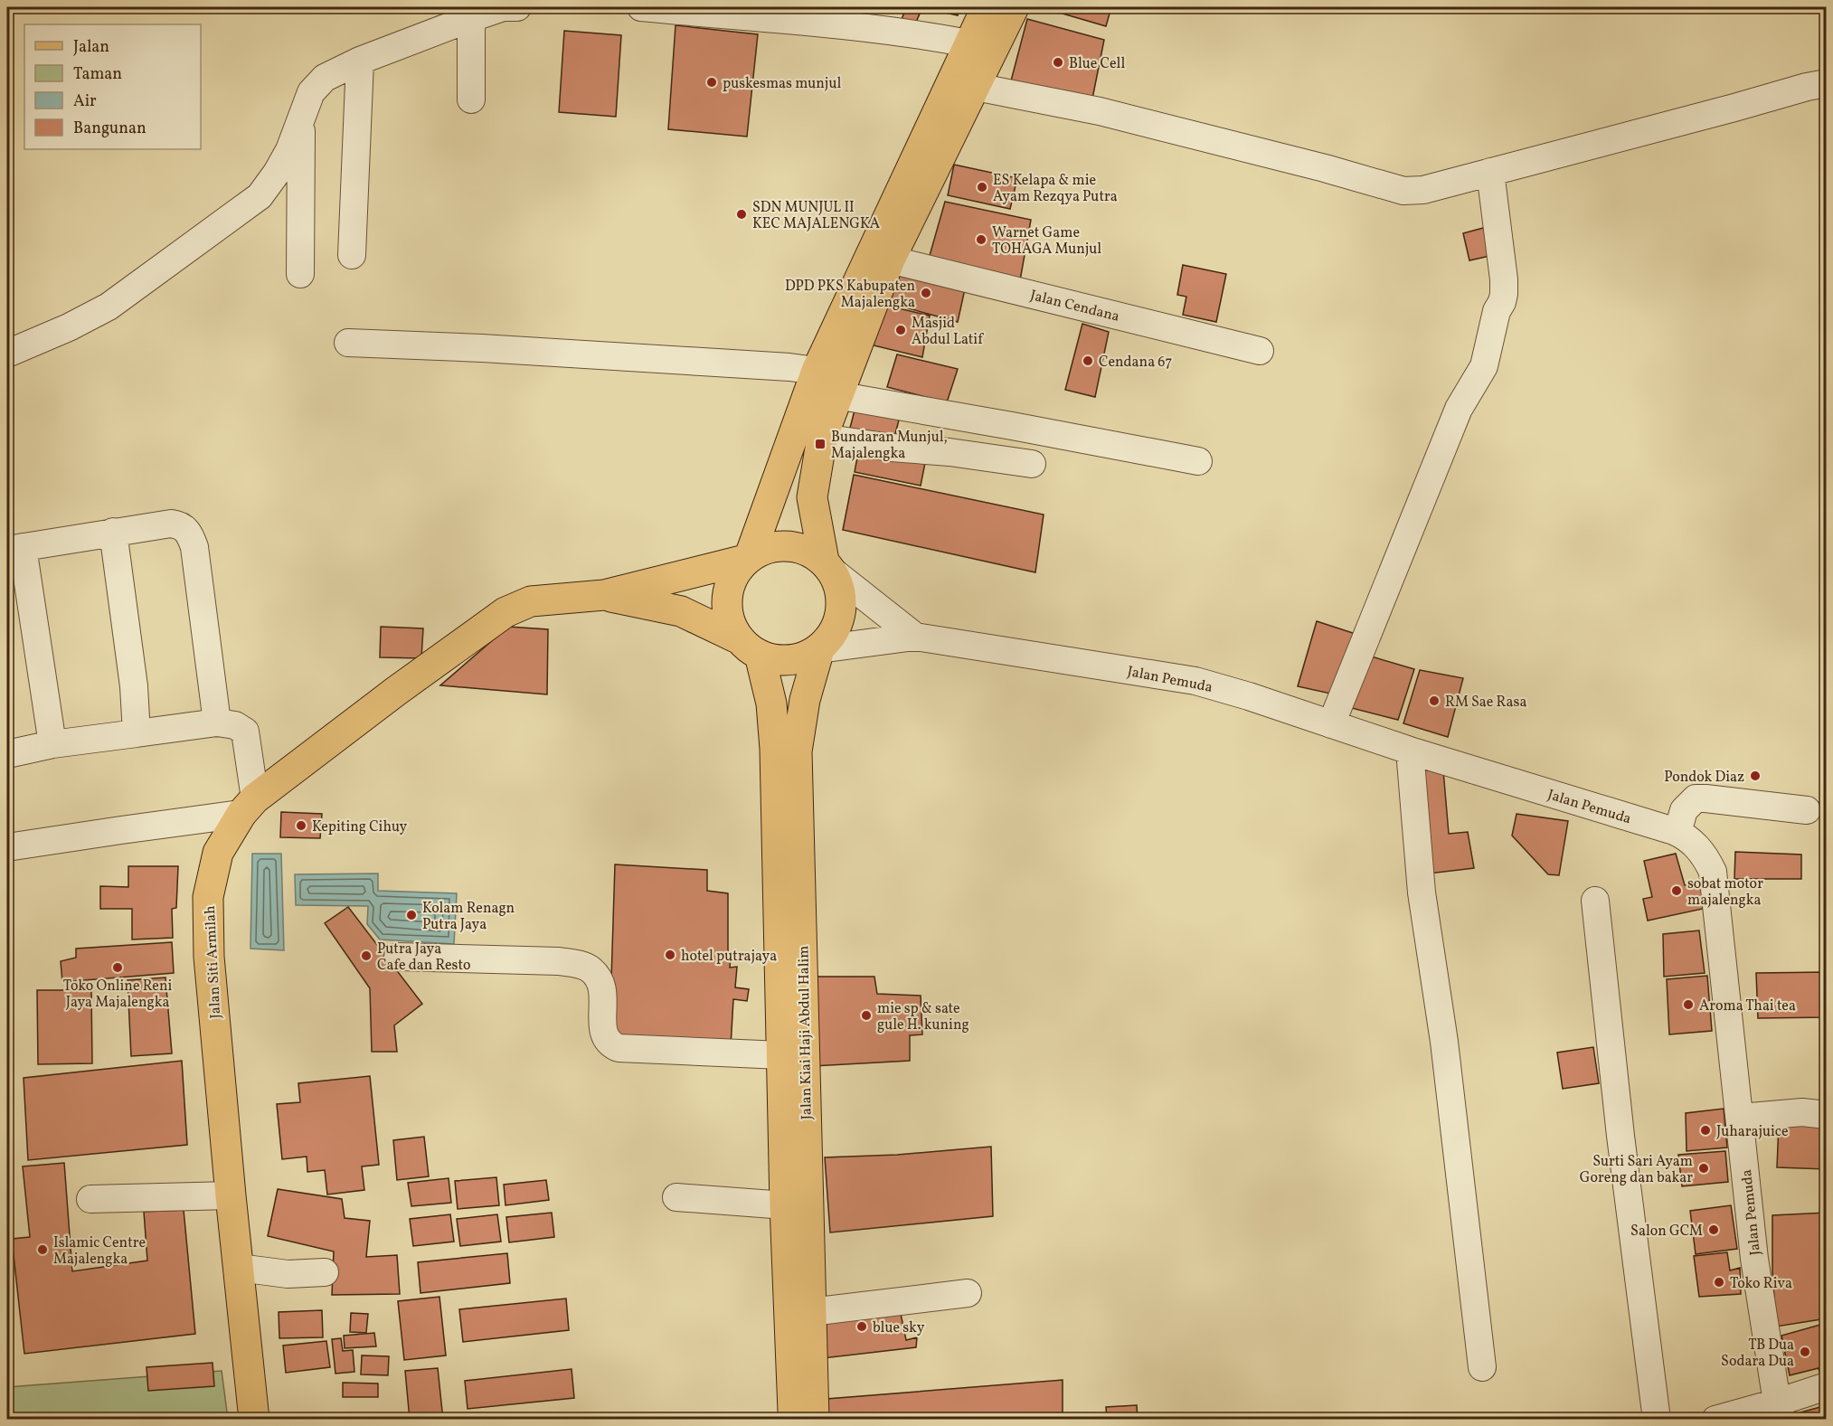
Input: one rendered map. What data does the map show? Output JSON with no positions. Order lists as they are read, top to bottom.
{
  "streets": {
    "main road": ["Jalan Siti Armilah", "Jalan Kiai Haji Abdul Halim"],
    "street": ["Jalan Cendana", "Jalan Pemuda"]
  },
  "places": {
    "other": [
      "Blue Cell",
      "puskesmas munjul",
      "ES Kelapa & mie Ayam Rezqya Putra",
      "SDN MUNJUL II KEC MAJALENGKA",
      "Warnet Game TOHAGA Munjul",
      "DPD PKS Kabupaten Majalengka",
      "Masjid Abdul Latif",
      "Cendana 67",
      "RM Sae Rasa",
      "Pondok Diaz",
      "Kepiting Cihuy",
      "sobat motor majalengka",
      "Kolam Renagn Putra Jaya",
      "hotel putrajaya",
      "Putra Jaya Cafe dan Resto",
      "Toko Online Reni Jaya Majalengka",
      "Aroma Thai tea",
      "mie sp & sate gule H. kuning",
      "Juharajuice",
      "Surti Sari Ayam Goreng dan bakar",
      "Salon GCM",
      "Islamic Centre Majalengka",
      "Toko Riva",
      "blue sky",
      "TB Dua Sodara Dua"
    ],
    "transit": ["Bundaran Munjul, Majalengka"]
  },
  "legend": [
    "Jalan",
    "Taman",
    "Air",
    "Bangunan"
  ]
}
